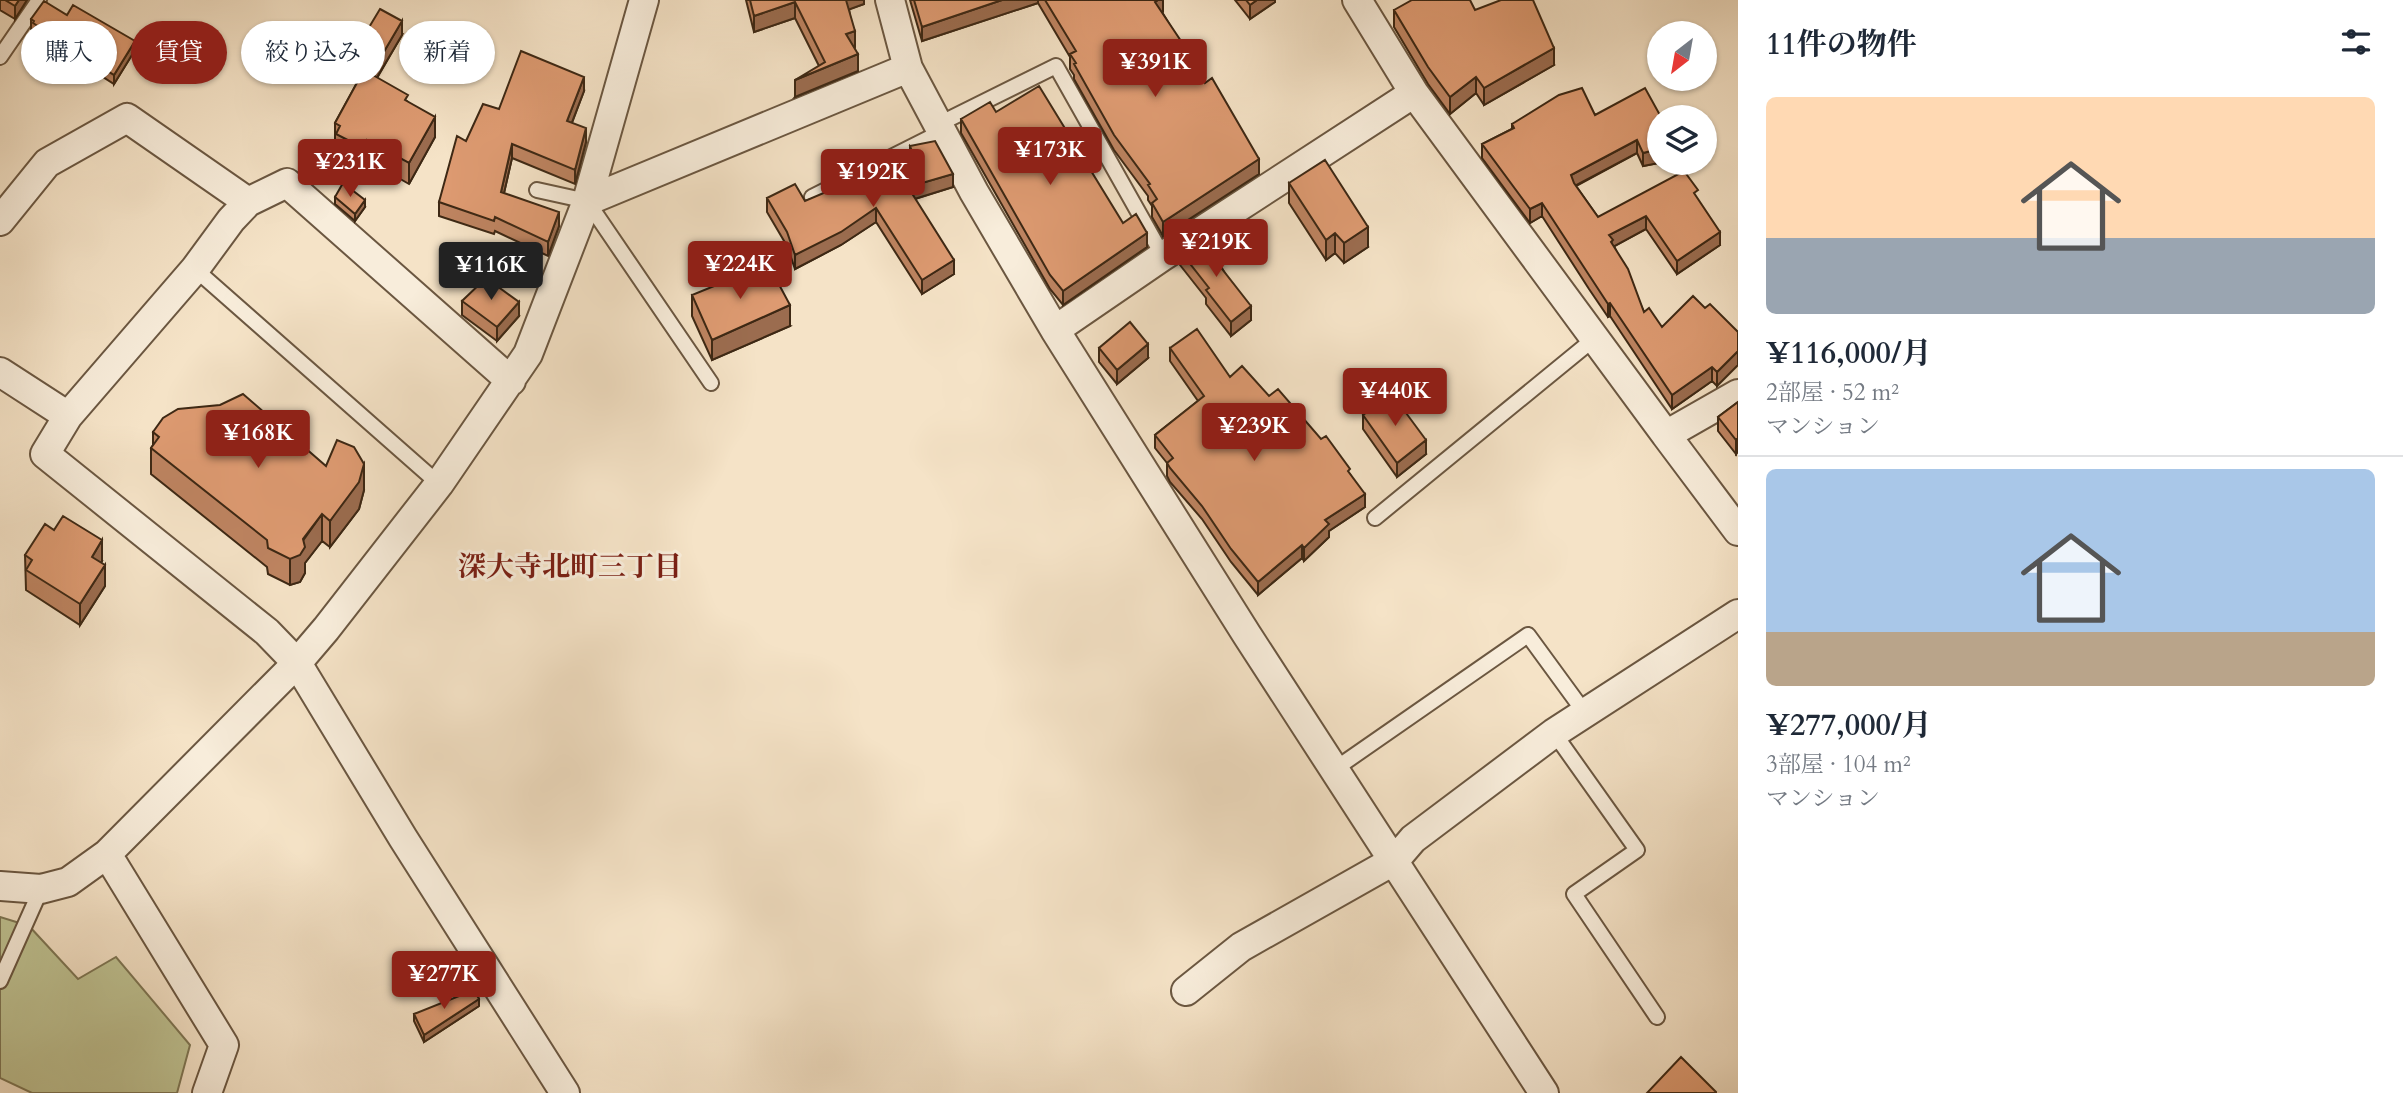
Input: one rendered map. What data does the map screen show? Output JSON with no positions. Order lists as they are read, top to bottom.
{
  "districts": ["深大寺北町三丁目"],
  "north": "bottom left",
  "page": {
    "heading": "11件の物件",
    "chip": [
      "購入",
      "賃貸",
      "絞り込み",
      "新着"
    ],
    "price": [
      "¥391K",
      "¥173K",
      "¥231K",
      "¥192K",
      "¥219K",
      "¥224K",
      "¥116K",
      "¥440K",
      "¥239K",
      "¥168K",
      "¥277K"
    ],
    "list": [
      {
        "name": "¥116,000/月",
        "note": "2部屋 · 52 m² · マンション"
      },
      {
        "name": "¥277,000/月",
        "note": "3部屋 · 104 m² · マンション"
      }
    ]
  }
}
